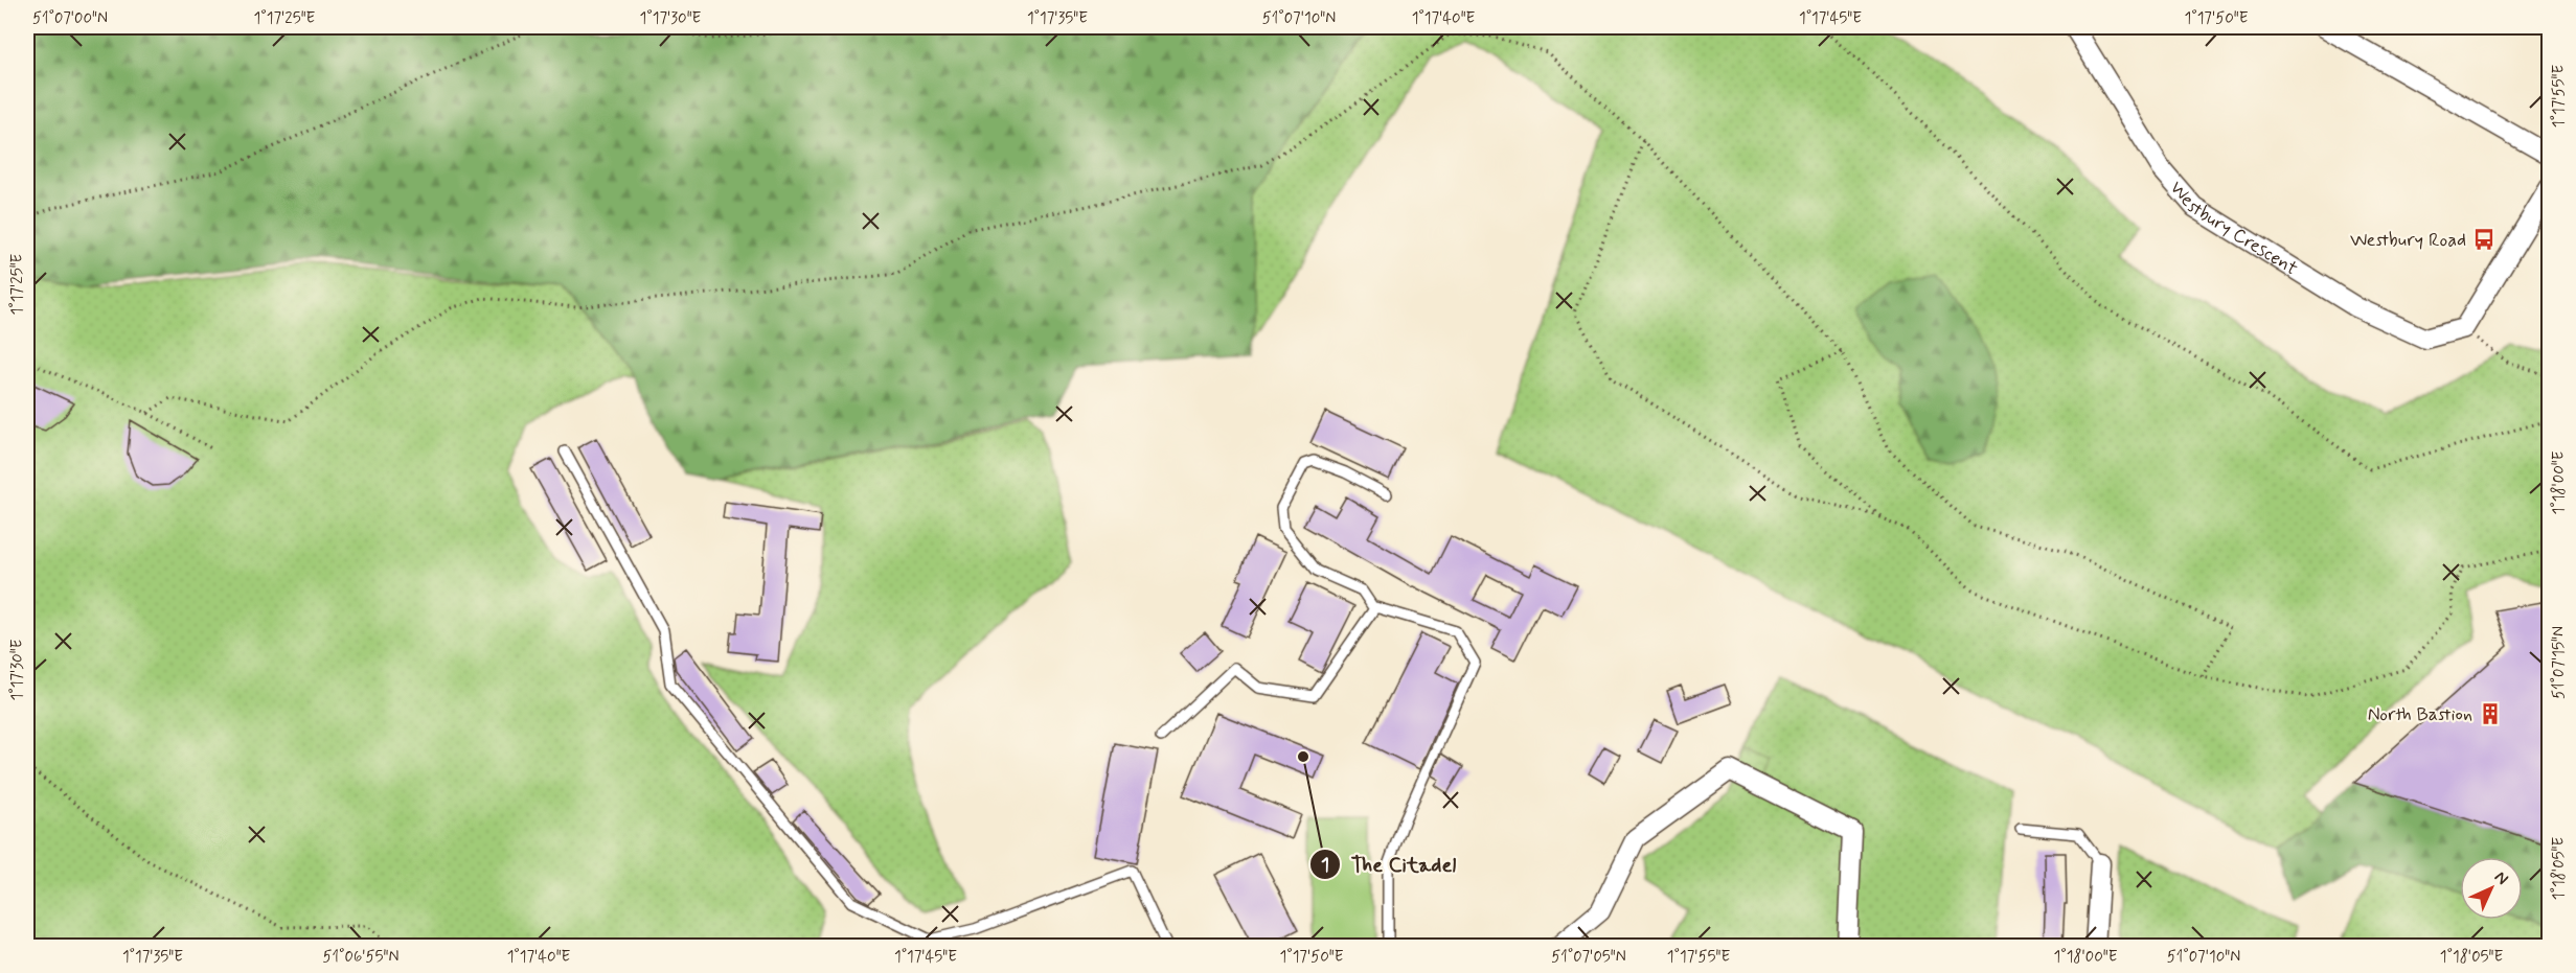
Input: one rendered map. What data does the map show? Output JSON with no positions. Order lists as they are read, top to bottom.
{
  "streets": {
    "street": ["Westbury Crescent"]
  },
  "places": {
    "bus stop": ["Westbury Road"],
    "building": ["North Bastion"],
    "other": ["The Citadel"]
  },
  "north": "top right",
  "coordinates": [
    "51°07'00\"N",
    "1°17'25\"E",
    "1°17'30\"E",
    "1°17'35\"E",
    "51°07'10\"N",
    "1°17'40\"E",
    "1°17'45\"E",
    "1°17'50\"E",
    "1°17'55\"E",
    "1°18'00\"E",
    "51°07'15\"N",
    "1°18'05\"E",
    "51°06'55\"N",
    "51°07'05\"N"
  ]
}
